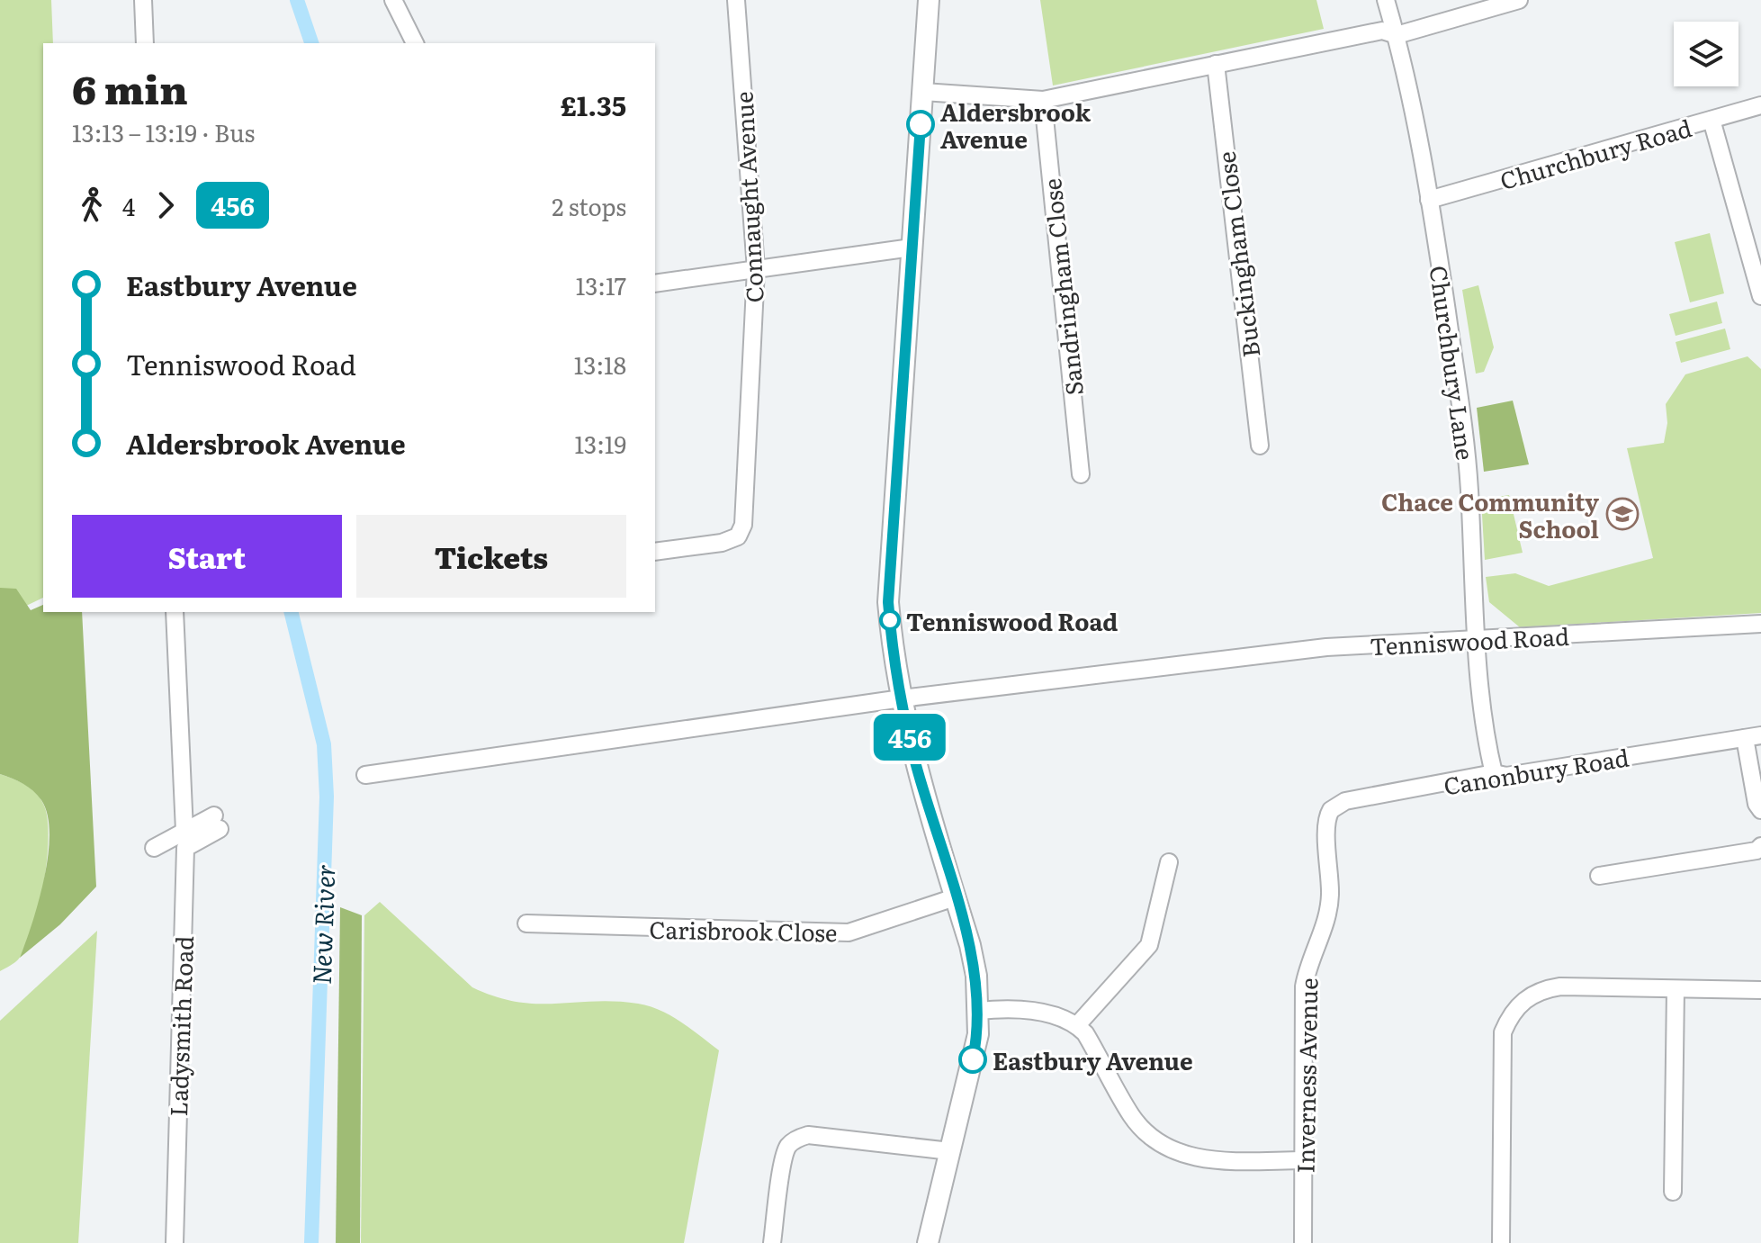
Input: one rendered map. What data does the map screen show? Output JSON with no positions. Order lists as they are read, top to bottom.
{
  "streets": {
    "street": [
      "Churchbury Road",
      "Connaught Avenue",
      "Buckingham Close",
      "Sandringham Close",
      "Churchbury Lane",
      "Tenniswood Road",
      "Canonbury Road",
      "Carisbrook Close",
      "Ladysmith Road",
      "Inverness Avenue"
    ]
  },
  "crossings": [
    ["Churchbury Road", "Churchbury Lane"],
    ["Churchbury Lane", "Tenniswood Road"],
    ["Churchbury Lane", "Canonbury Road"],
    ["Canonbury Road", "Inverness Avenue"]
  ],
  "water": ["New River"],
  "places": {
    "other": ["Aldersbrook Avenue", "Tenniswood Road", "Eastbury Avenue"],
    "school or university": ["Chace Community School"]
  },
  "lines": ["bus line 456"],
  "page": {
    "on_map": "456",
    "heading": ["6 min", "13:13 – 13:19 · Bus", "£1.35"],
    "legs": ["4", "456", "2 stops"],
    "list": [
      {
        "name": "Eastbury Avenue",
        "value": "13:17"
      },
      {
        "name": "Tenniswood Road",
        "value": "13:18"
      },
      {
        "name": "Aldersbrook Avenue",
        "value": "13:19"
      }
    ],
    "buttons": ["Start", "Tickets"]
  }
}
